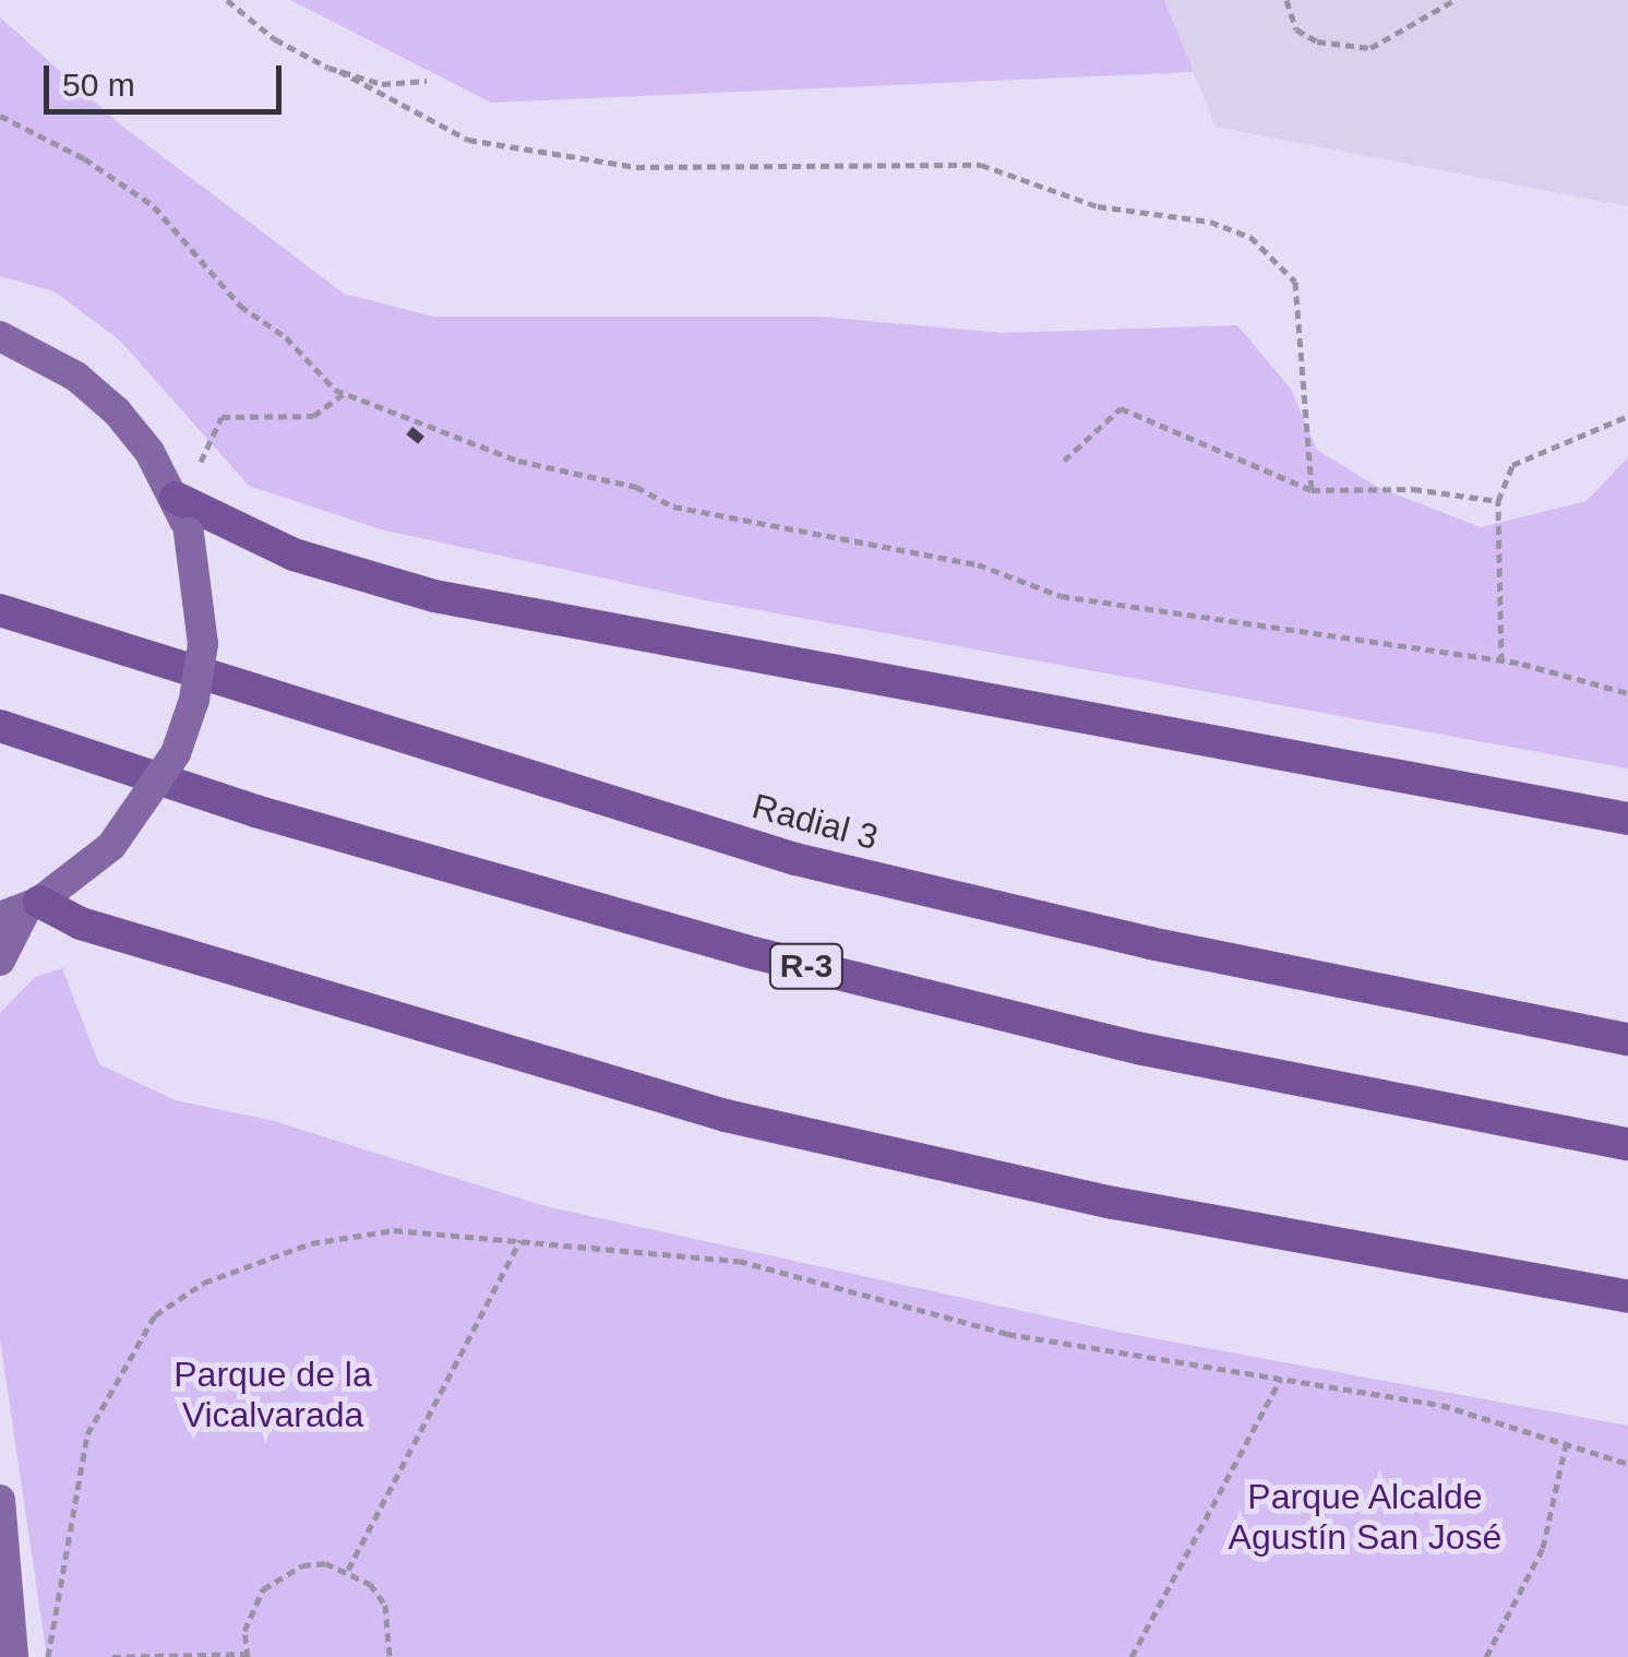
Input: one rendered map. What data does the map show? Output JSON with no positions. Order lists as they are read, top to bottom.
{
  "streets": {
    "highway": ["Radial 3", "R-3"]
  },
  "parks": ["Parque de la Vicalvarada", "Parque Alcalde Agustín San José"],
  "scale_bar": "50 m"
}
